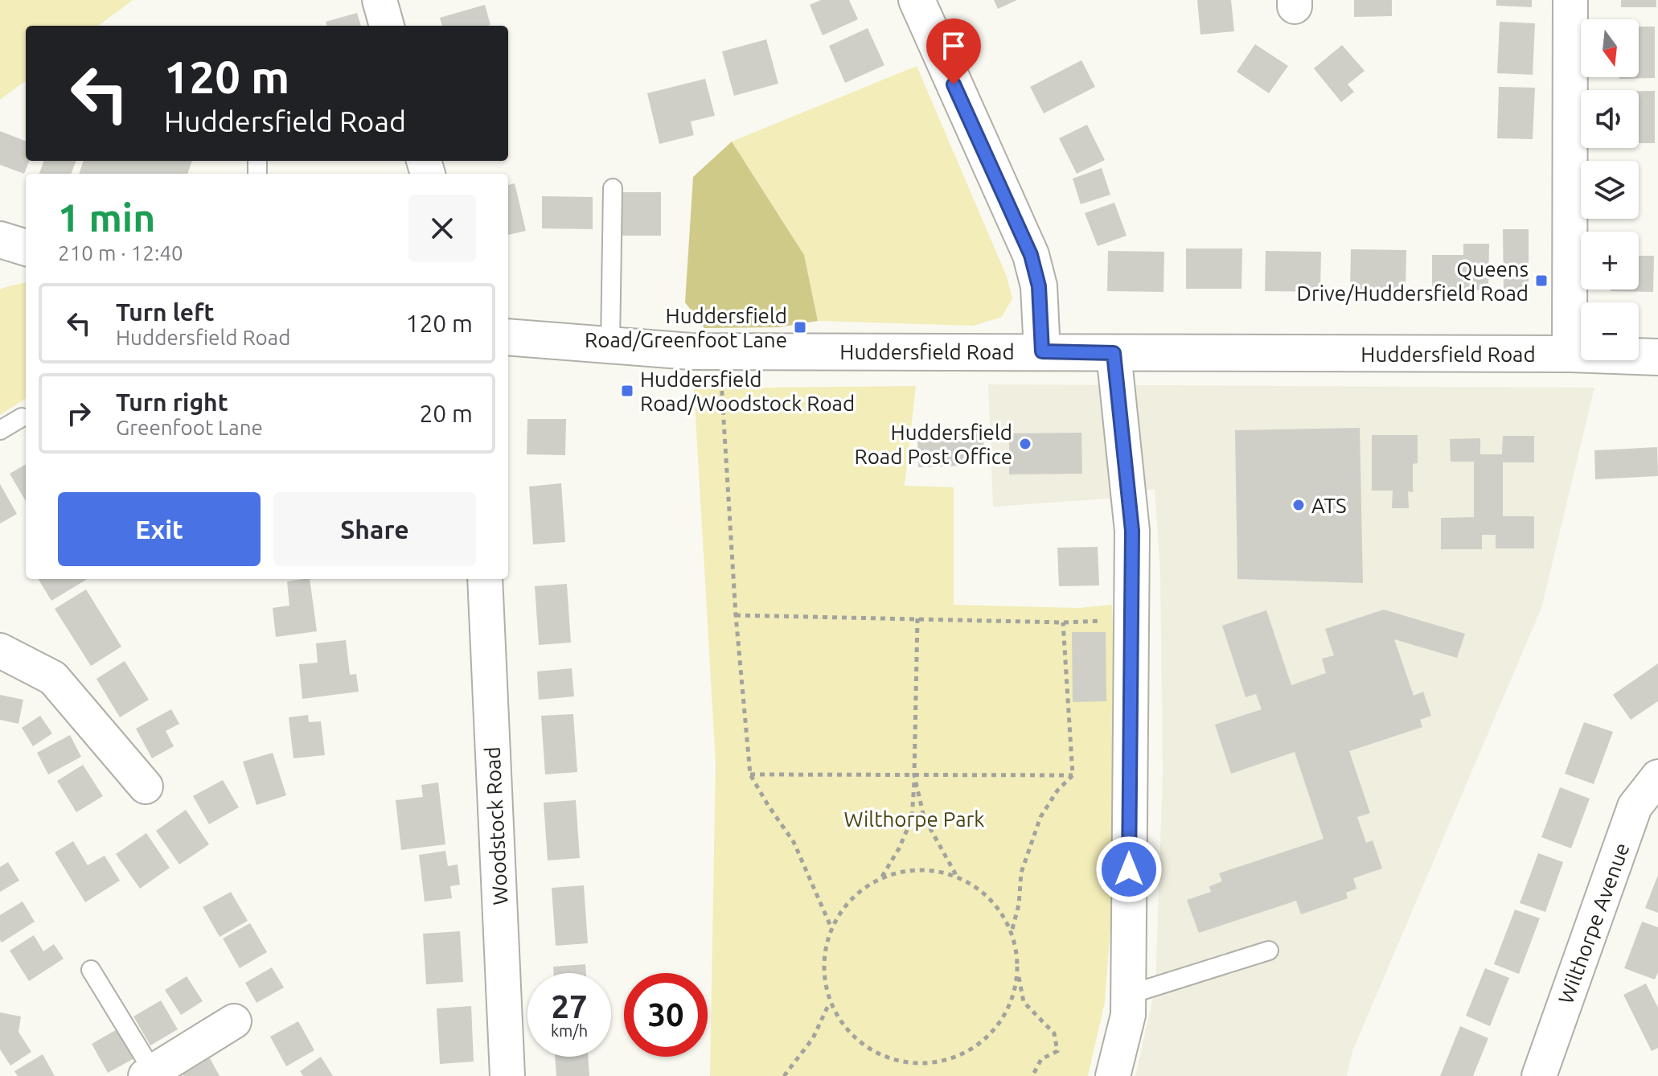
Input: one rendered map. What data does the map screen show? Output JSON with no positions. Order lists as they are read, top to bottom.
{
  "streets": {
    "main road": ["Huddersfield Road"],
    "street": ["Woodstock Road", "Wilthorpe Avenue"]
  },
  "parks": ["Wilthorpe Park"],
  "places": {
    "transit": ["Queens Drive/Huddersfield Road", "Huddersfield Road/Greenfoot Lane", "Huddersfield Road/Woodstock Road"],
    "other": ["Huddersfield Road Post Office", "ATS"]
  },
  "north": "bottom",
  "page": {
    "map_buttons": ["+", "−"],
    "turn": ["120 m", "Huddersfield Road"],
    "heading": ["1 min", "210 m · 12:40"],
    "list": [
      {
        "name": "Turn left",
        "note": "Huddersfield Road",
        "value": "120 m"
      },
      {
        "name": "Turn right",
        "note": "Greenfoot Lane",
        "value": "20 m"
      }
    ],
    "buttons": ["Exit", "Share"],
    "speed": "27 km/h",
    "limit": "30"
  }
}
